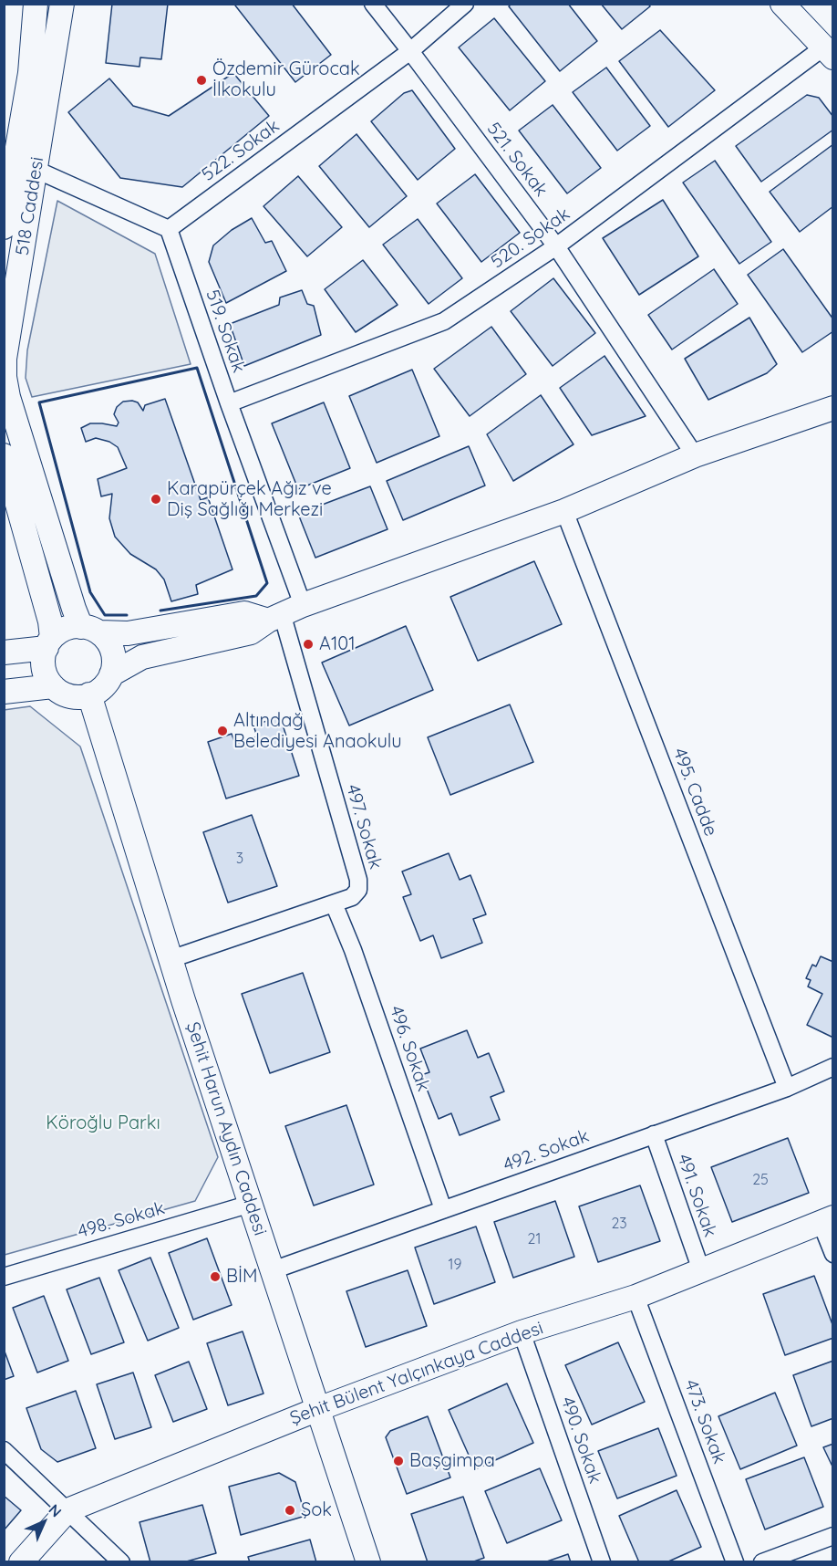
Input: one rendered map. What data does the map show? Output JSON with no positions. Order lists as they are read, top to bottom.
{
  "streets": {
    "main road": ["518 Caddesi", "Şehit Harun Aydın Caddesi", "Şehit Bülent Yalçınkaya Caddesi"],
    "street": [
      "522. Sokak",
      "521. Sokak",
      "520. Sokak",
      "519. Sokak",
      "495. Cadde",
      "497. Sokak",
      "496. Sokak",
      "492. Sokak",
      "491. Sokak",
      "498. Sokak",
      "473. Sokak",
      "490. Sokak"
    ]
  },
  "crossings": [
    ["522. Sokak", "521. Sokak"],
    ["522. Sokak", "519. Sokak"],
    ["521. Sokak", "520. Sokak"],
    ["518 Caddesi", "Şehit Harun Aydın Caddesi"],
    ["520. Sokak", "519. Sokak"],
    ["519. Sokak", "497. Sokak"],
    ["495. Cadde", "492. Sokak"],
    ["497. Sokak", "496. Sokak"],
    ["497. Sokak", "Şehit Harun Aydın Caddesi"],
    ["496. Sokak", "492. Sokak"],
    ["Şehit Harun Aydın Caddesi", "492. Sokak"],
    ["Şehit Harun Aydın Caddesi", "498. Sokak"],
    ["Şehit Harun Aydın Caddesi", "Şehit Bülent Yalçınkaya Caddesi"],
    ["492. Sokak", "491. Sokak"],
    ["491. Sokak", "Şehit Bülent Yalçınkaya Caddesi"],
    ["Şehit Bülent Yalçınkaya Caddesi", "473. Sokak"],
    ["Şehit Bülent Yalçınkaya Caddesi", "490. Sokak"]
  ],
  "parks": ["Köroğlu Parkı"],
  "places": [
    "Özdemir Gürocak İlkokulu",
    "Karapürçek Ağız ve Diş Sağlığı Merkezi",
    "A101",
    "Altındağ Belediyesi Anaokulu",
    "BİM",
    "Başgimpa",
    "Şok"
  ],
  "house_numbers": [
    "3",
    "25",
    "23",
    "21",
    "19"
  ],
  "north": "top right"
}
